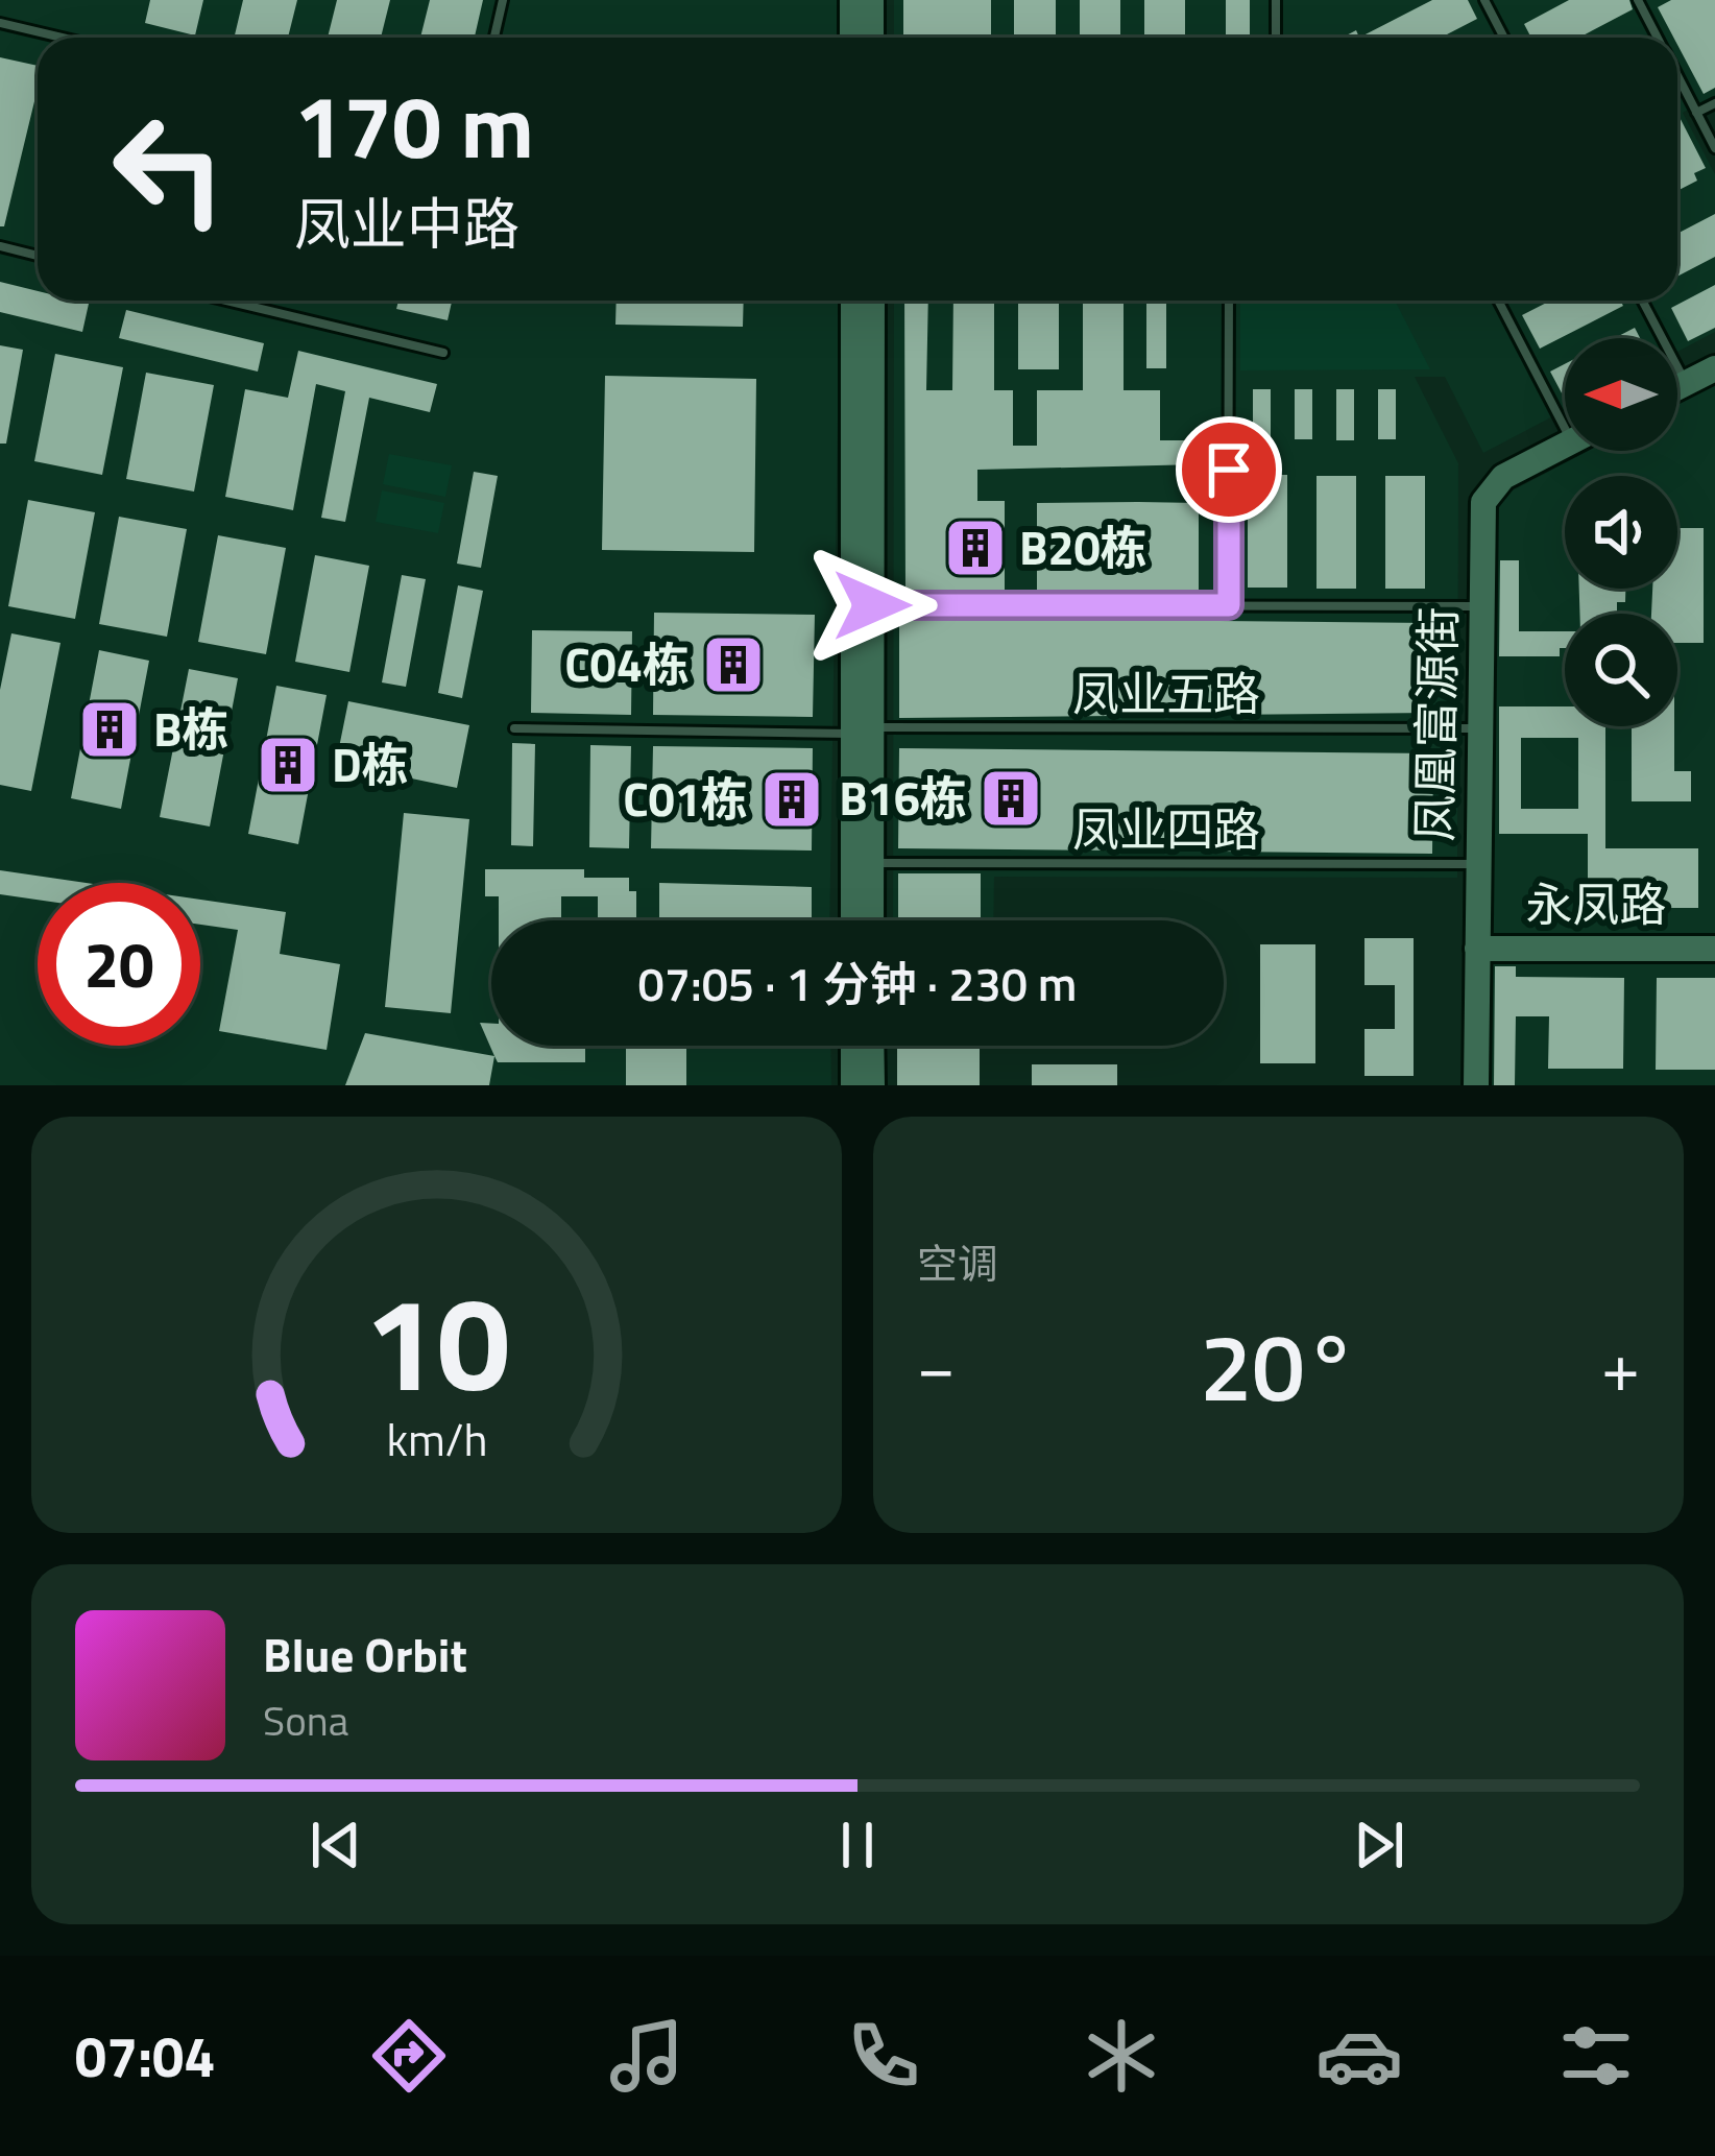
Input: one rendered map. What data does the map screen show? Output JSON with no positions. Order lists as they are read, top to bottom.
{
  "streets": {
    "street": ["凤凰富源街", "永凤路"],
    "lane": ["凤业五路", "凤业四路"]
  },
  "crossings": [
    ["凤业五路", "凤凰富源街"],
    ["凤凰富源街", "凤业四路"],
    ["凤凰富源街", "永凤路"]
  ],
  "places": {
    "building": [
      "B20栋",
      "C04栋",
      "B栋",
      "D栋",
      "B16栋",
      "C01栋"
    ]
  },
  "north": "left",
  "page": {
    "turn": ["170 m", "凤业中路"],
    "limit": "20",
    "trip": "07:05 · 1 分钟 · 230 m",
    "tile": "空调",
    "heat": ["−", "20°", "+"],
    "song": ["Blue Orbit", "Sona"],
    "tabs": "07:04",
    "gauge": ["10", "km/h"]
  }
}
